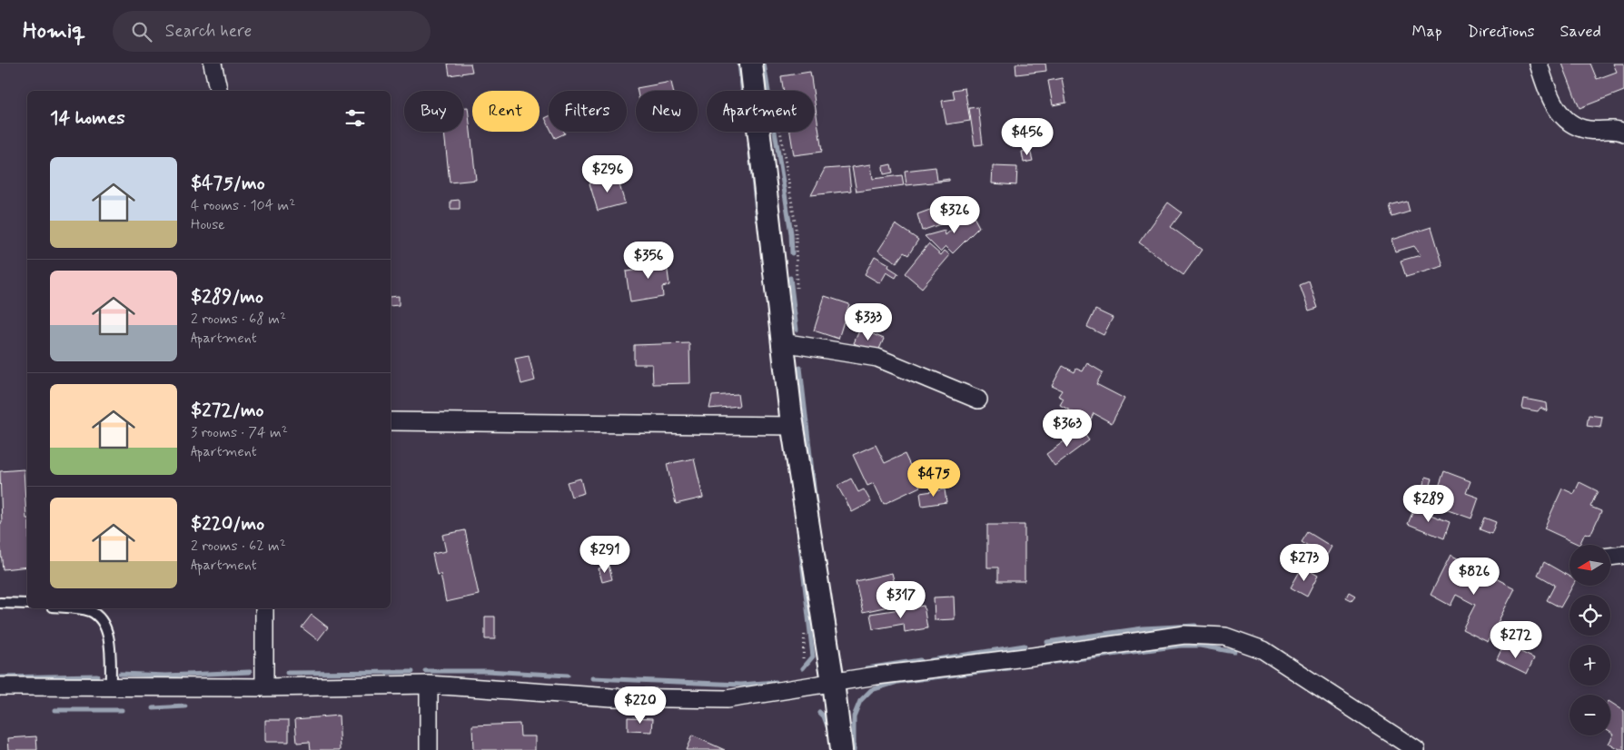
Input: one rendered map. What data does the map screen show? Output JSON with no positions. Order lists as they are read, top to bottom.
{
  "north": "left",
  "page": {
    "header": "Homiq",
    "search": "Search here",
    "nav": ["Map", "Directions", "Saved"],
    "chip": [
      "Buy",
      "Rent",
      "Filters",
      "New",
      "Apartment"
    ],
    "heading": "14 homes",
    "price": [
      "$456",
      "$296",
      "$326",
      "$356",
      "$333",
      "$363",
      "$475",
      "$289",
      "$291",
      "$273",
      "$826",
      "$317",
      "$272",
      "$220"
    ],
    "list": [
      {
        "name": "$475/mo",
        "note": "4 rooms · 104 m² · House"
      },
      {
        "name": "$289/mo",
        "note": "2 rooms · 68 m² · Apartment"
      },
      {
        "name": "$272/mo",
        "note": "3 rooms · 74 m² · Apartment"
      },
      {
        "name": "$220/mo",
        "note": "2 rooms · 62 m² · Apartment"
      }
    ],
    "map_buttons": ["+", "−"]
  }
}
